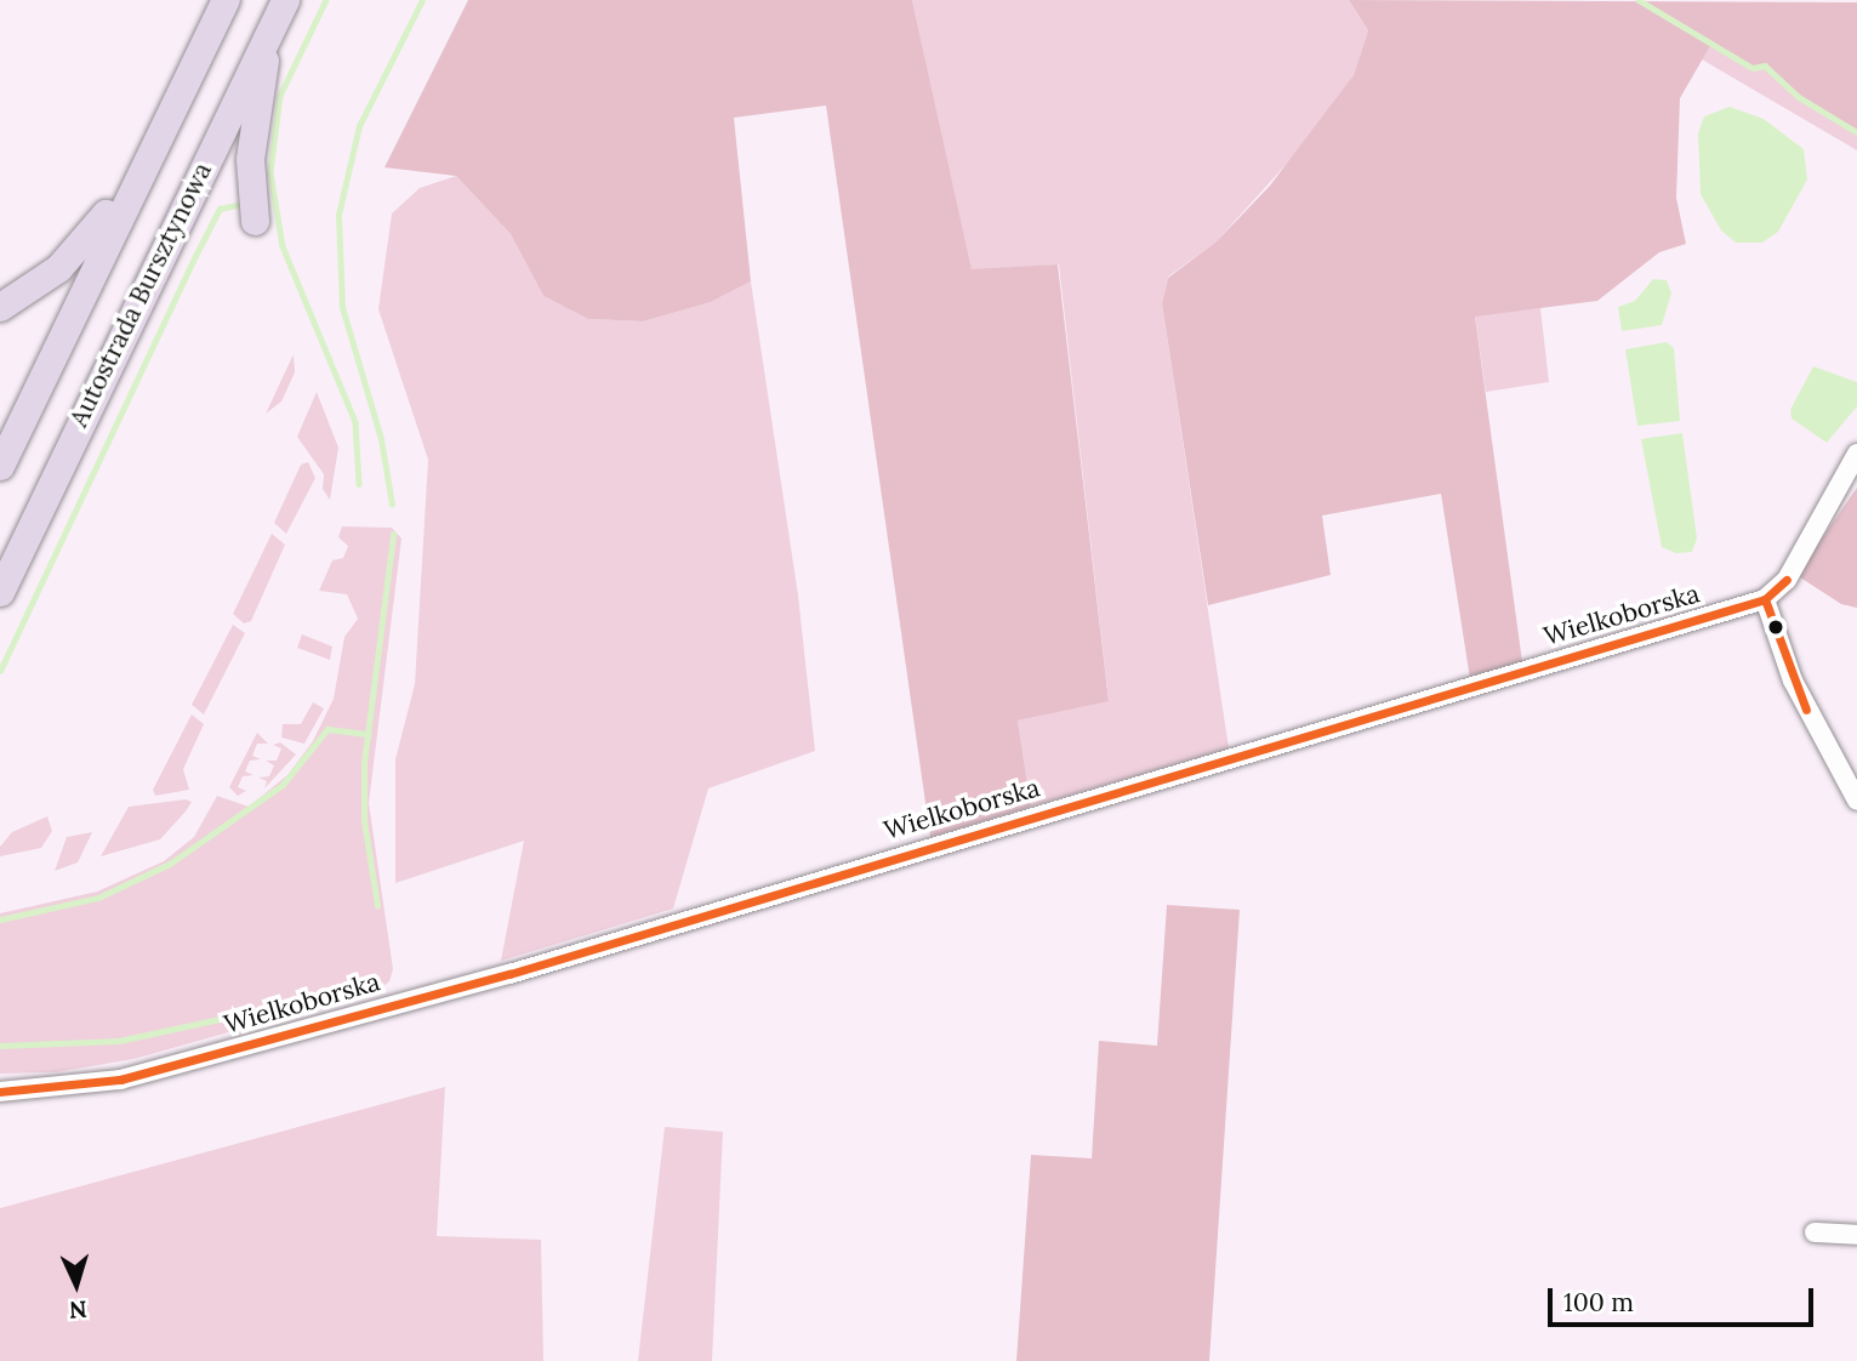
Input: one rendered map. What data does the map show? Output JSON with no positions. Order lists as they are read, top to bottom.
{
  "streets": {
    "highway": ["Autostrada Bursztynowa"],
    "street": ["Wielkoborska"]
  },
  "scale_bar": "100 m",
  "north": "bottom"
}
